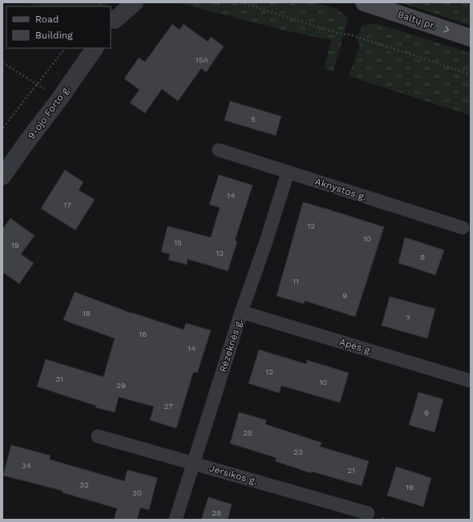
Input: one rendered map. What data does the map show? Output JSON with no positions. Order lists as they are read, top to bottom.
{
  "streets": {
    "main road": ["Baltų pr."],
    "street": [
      "9-ojo Forto g.",
      "Aknystos g.",
      "Rėzeknės g.",
      "Apės g.",
      "Jersikos g."
    ]
  },
  "crossings": [
    ["Aknystos g.", "Rėzeknės g."],
    ["Rėzeknės g.", "Apės g."],
    ["Rėzeknės g.", "Jersikos g."]
  ],
  "one_way": ["Baltų pr."],
  "house_numbers": [
    "15A",
    "5",
    "14",
    "17",
    "12",
    "10",
    "15",
    "19",
    "13",
    "8",
    "11",
    "9",
    "18",
    "7",
    "16",
    "14",
    "12",
    "31",
    "10",
    "29",
    "27",
    "6",
    "25",
    "23",
    "34",
    "21",
    "32",
    "19",
    "30",
    "28"
  ],
  "legend": ["Road", "Building"]
}
